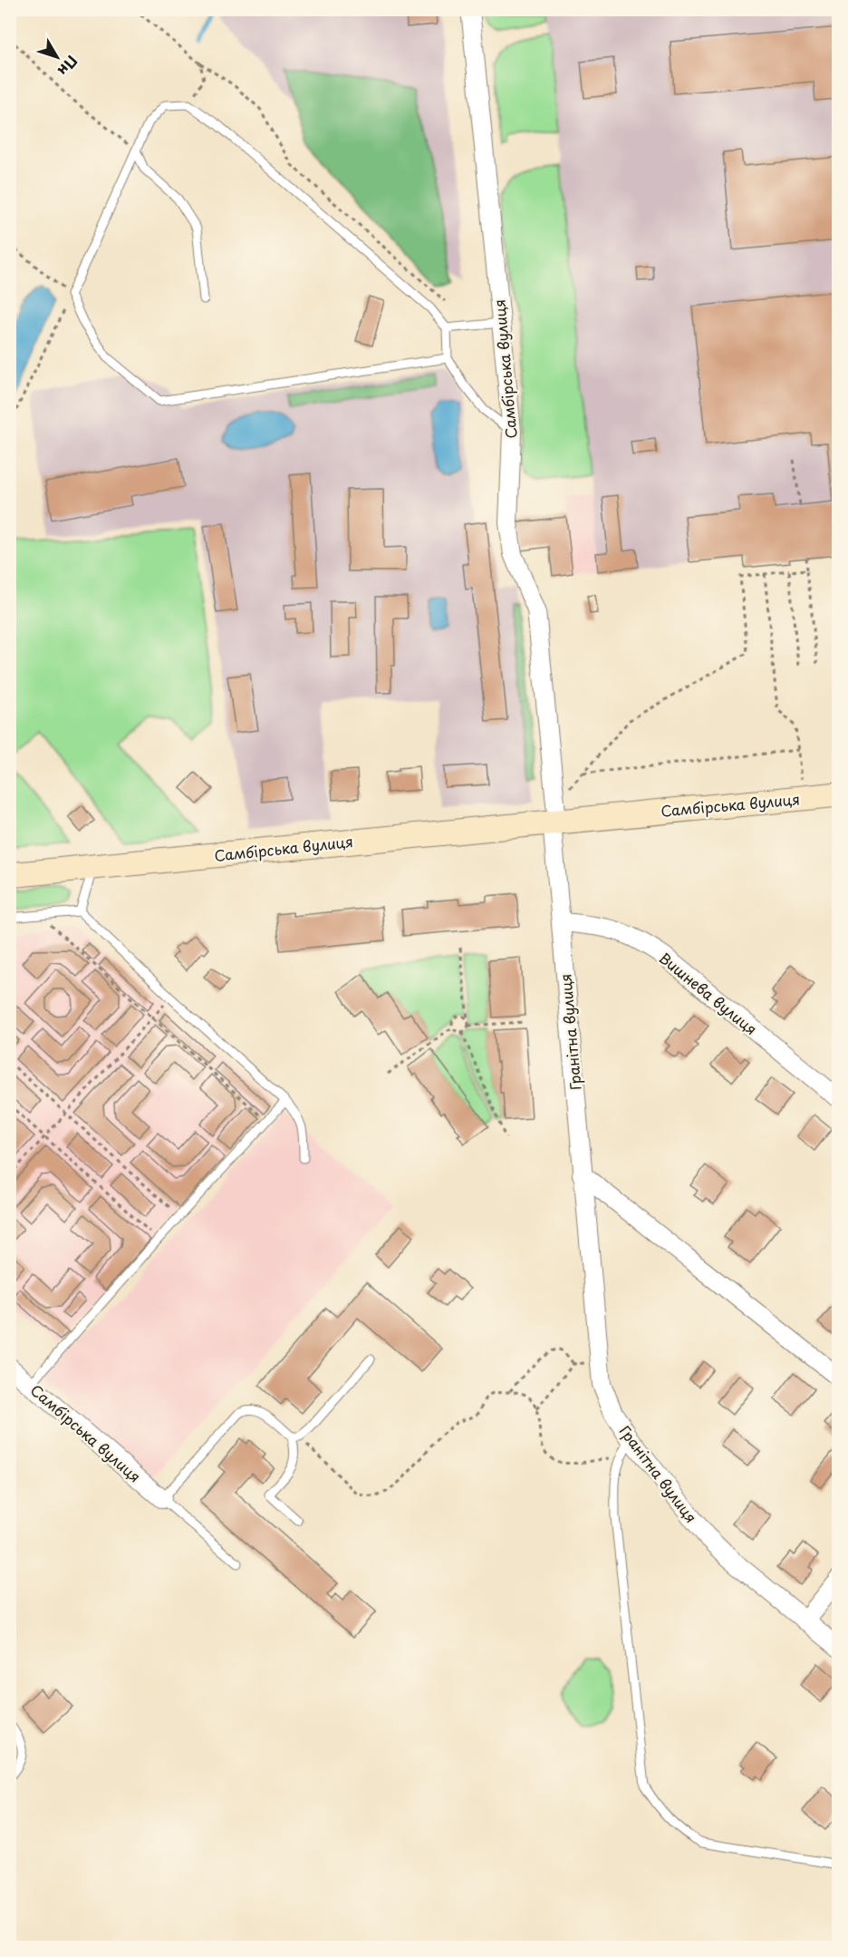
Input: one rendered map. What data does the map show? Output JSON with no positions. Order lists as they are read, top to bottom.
{
  "streets": {
    "main road": ["Самбірська вулиця"],
    "street": ["Вишнева вулиця", "Гранітна вулиця"]
  },
  "crossings": [
    ["Самбірська вулиця", "Гранітна вулиця"],
    ["Вишнева вулиця", "Гранітна вулиця"]
  ],
  "north": "bottom right"
}
